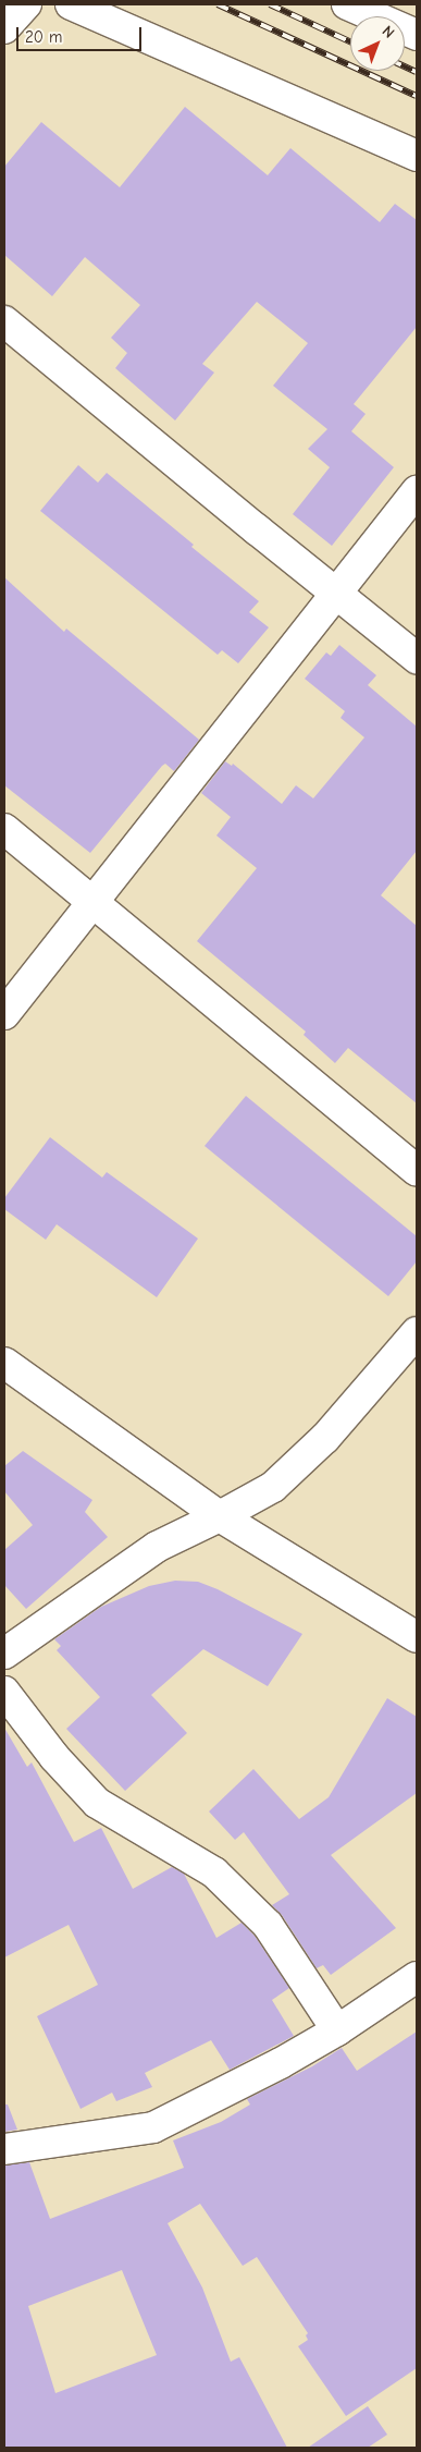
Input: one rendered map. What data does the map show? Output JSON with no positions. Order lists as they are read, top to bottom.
{
  "scale_bar": "20 m",
  "north": "top right"
}
